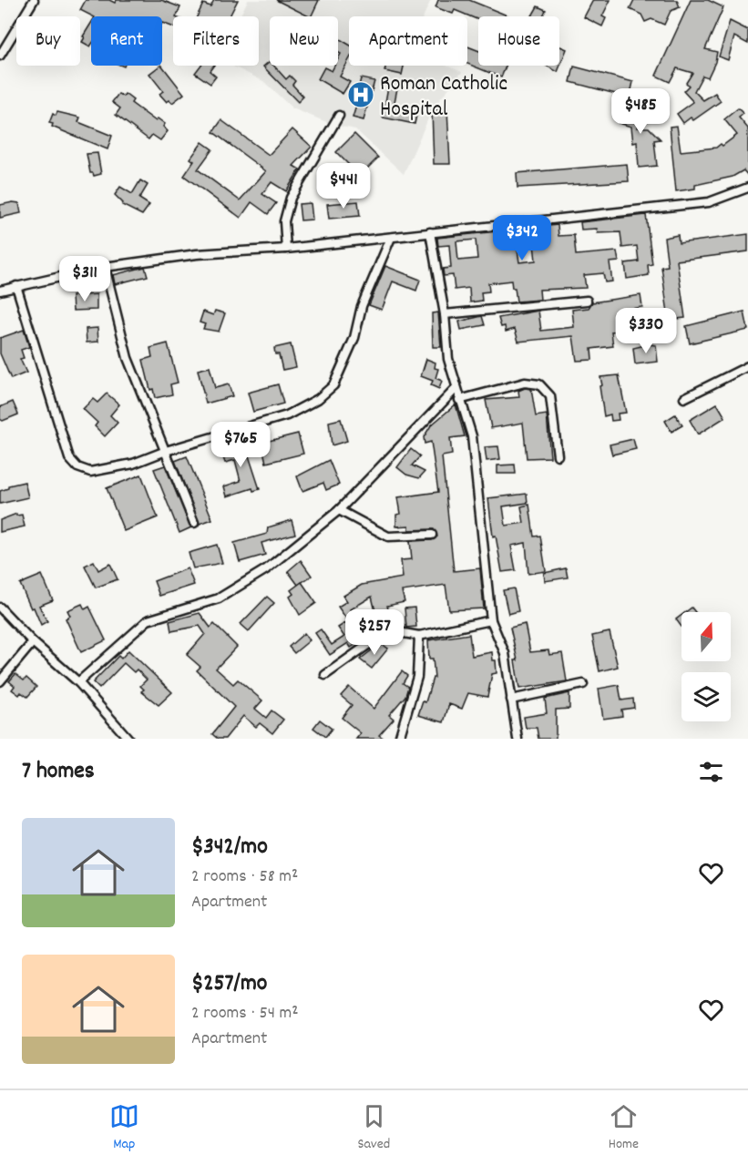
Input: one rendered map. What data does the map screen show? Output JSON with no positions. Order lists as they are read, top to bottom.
{
  "places": {
    "hospital": ["Roman Catholic Hospital"]
  },
  "north": "top",
  "page": {
    "chip": [
      "Buy",
      "Rent",
      "Filters",
      "New",
      "Apartment",
      "House"
    ],
    "price": [
      "$485",
      "$441",
      "$342",
      "$311",
      "$330",
      "$765",
      "$257"
    ],
    "heading": "7 homes",
    "list": [
      {
        "name": "$342/mo",
        "note": "2 rooms · 58 m² · Apartment"
      },
      {
        "name": "$257/mo",
        "note": "2 rooms · 54 m² · Apartment"
      }
    ],
    "tabs": ["Map", "Saved", "Home"]
  }
}
